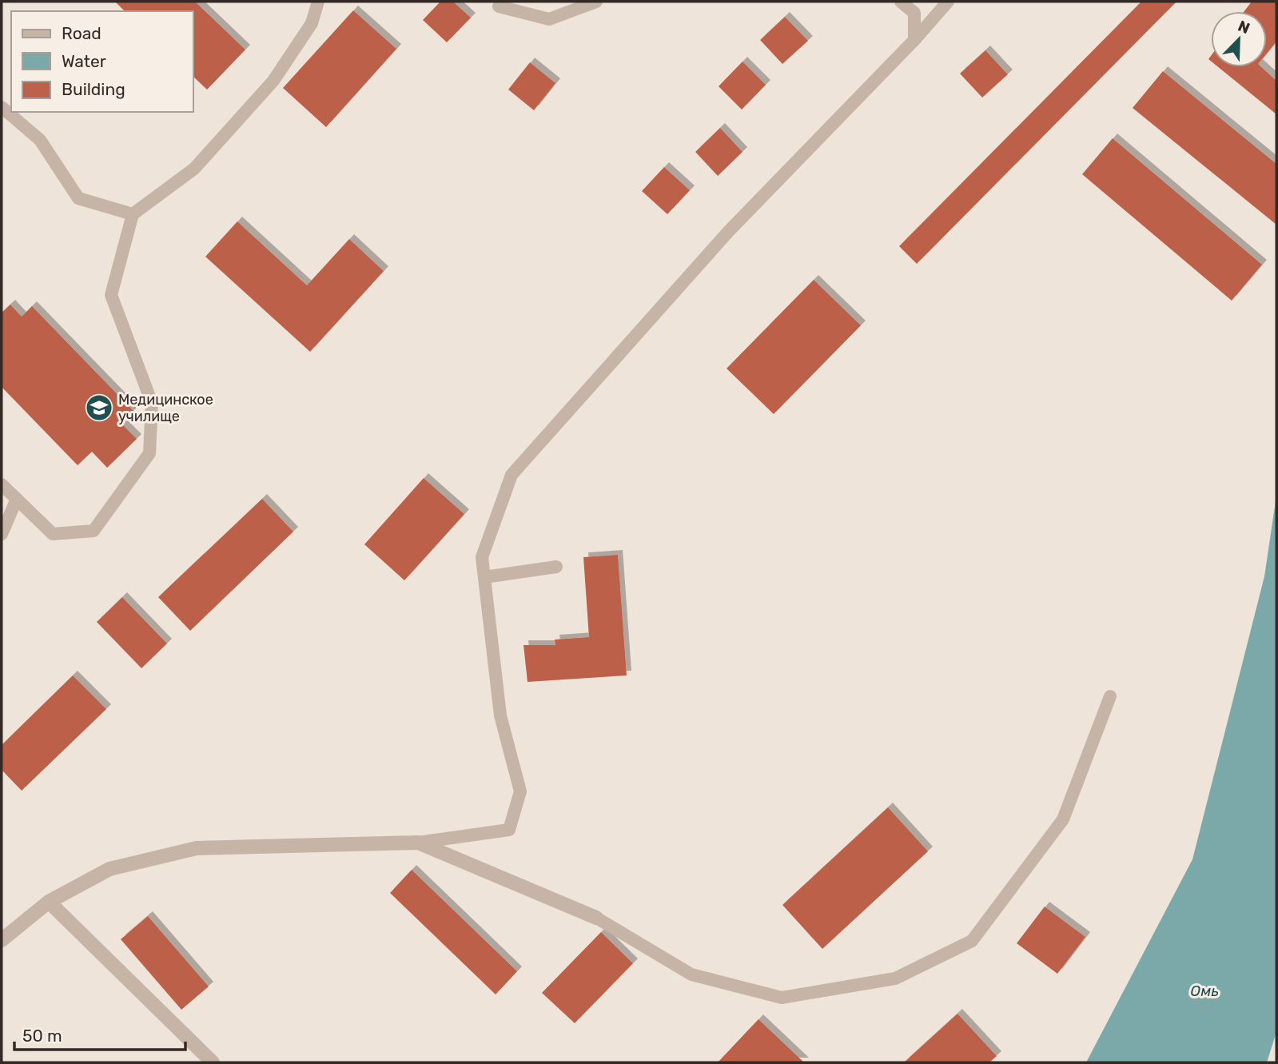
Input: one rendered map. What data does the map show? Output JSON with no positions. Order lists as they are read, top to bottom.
{
  "water": ["Омь"],
  "places": {
    "school or university": ["Медицинское училище"]
  },
  "legend": ["Road", "Water", "Building"],
  "scale_bar": "50 m",
  "north": "top right"
}
